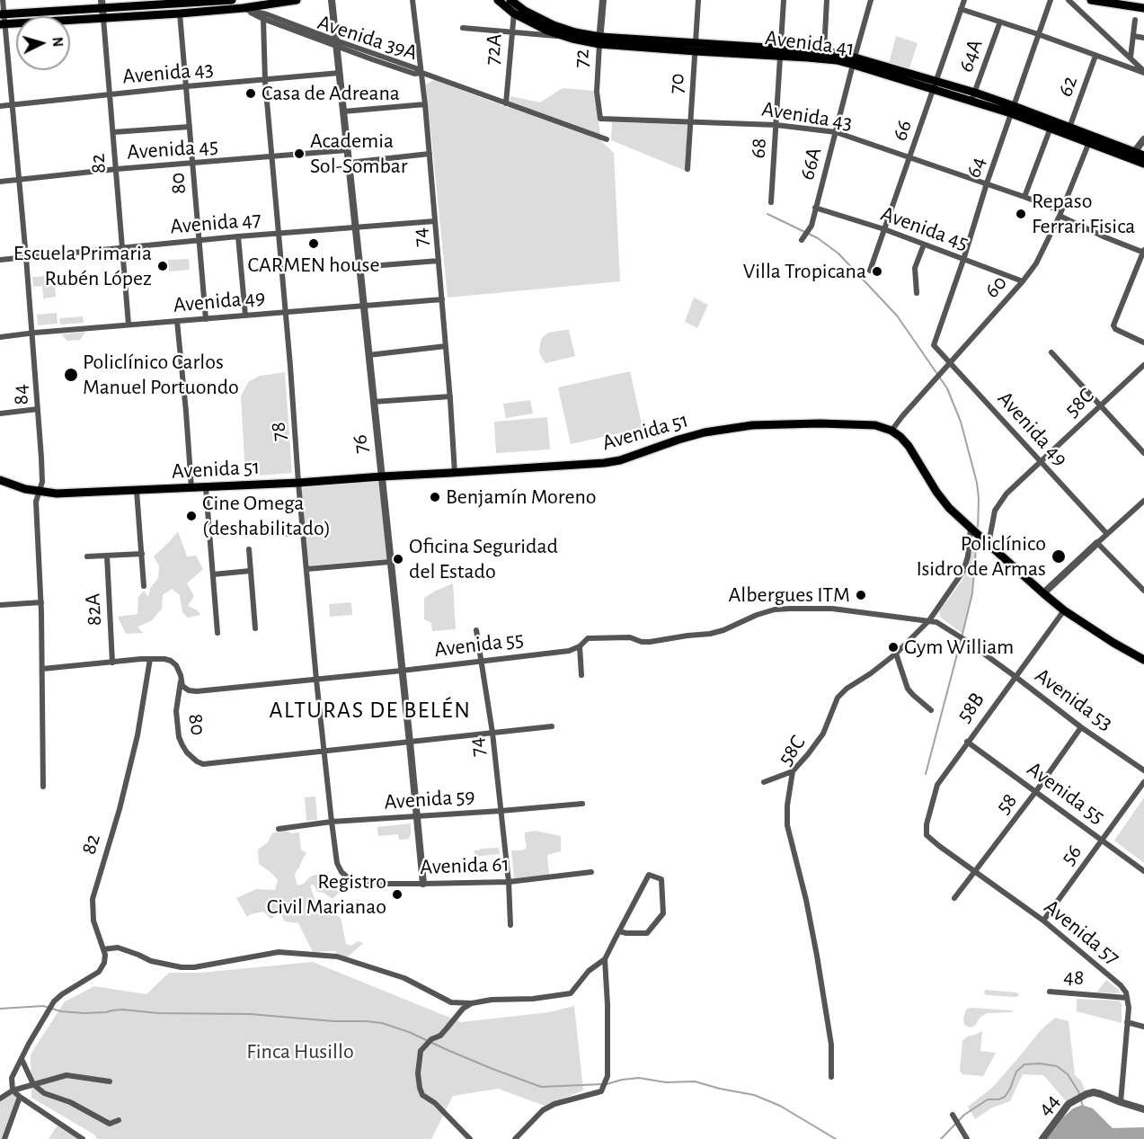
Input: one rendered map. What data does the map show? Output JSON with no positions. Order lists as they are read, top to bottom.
{
  "streets": {
    "main road": ["Avenida 41", "Avenida 51"],
    "street": [
      "Avenida 39A",
      "72A",
      "64A",
      "72",
      "Avenida 43",
      "70",
      "62",
      "66",
      "68",
      "Avenida 45",
      "82",
      "66A",
      "64",
      "80",
      "Avenida 47",
      "74",
      "60",
      "Avenida 49",
      "84",
      "58C",
      "78",
      "76",
      "82A",
      "Avenida 55",
      "Avenida 53",
      "58B",
      "Avenida 59",
      "58",
      "56",
      "Avenida 61",
      "Avenida 57",
      "48",
      "44"
    ]
  },
  "crossings": [
    ["Avenida 39A", "72A"],
    ["Avenida 39A", "74"],
    ["Avenida 39A", "78"],
    ["Avenida 39A", "76"],
    ["Avenida 41", "72A"],
    ["Avenida 41", "64A"],
    ["Avenida 41", "72"],
    ["Avenida 41", "70"],
    ["Avenida 41", "62"],
    ["Avenida 41", "66"],
    ["Avenida 41", "68"],
    ["Avenida 41", "66A"],
    ["Avenida 41", "64"],
    ["Avenida 41", "60"],
    ["72", "Avenida 43"],
    ["Avenida 43", "70"],
    ["Avenida 43", "66"],
    ["Avenida 43", "68"],
    ["Avenida 43", "82"],
    ["Avenida 43", "66A"],
    ["Avenida 43", "64"],
    ["Avenida 43", "80"],
    ["Avenida 43", "60"],
    ["Avenida 43", "84"],
    ["Avenida 43", "78"],
    ["Avenida 43", "76"],
    ["66", "Avenida 45"],
    ["Avenida 45", "82"],
    ["Avenida 45", "66A"],
    ["Avenida 45", "64"],
    ["Avenida 45", "80"],
    ["Avenida 45", "60"],
    ["Avenida 45", "84"],
    ["Avenida 45", "78"],
    ["Avenida 45", "76"],
    ["82", "Avenida 47"],
    ["82", "Avenida 49"],
    ["82", "Avenida 55"],
    ["64", "Avenida 49"],
    ["80", "Avenida 47"],
    ["80", "Avenida 49"],
    ["80", "78"],
    ["80", "Avenida 55"],
    ["Avenida 47", "74"],
    ["Avenida 47", "84"],
    ["Avenida 47", "78"],
    ["Avenida 47", "76"],
    ["74", "Avenida 49"],
    ["74", "Avenida 51"],
    ["74", "Avenida 55"],
    ["74", "Avenida 59"],
    ["74", "Avenida 61"],
    ["60", "Avenida 49"],
    ["60", "Avenida 51"],
    ["Avenida 49", "84"],
    ["Avenida 49", "58C"],
    ["Avenida 49", "78"],
    ["Avenida 49", "76"],
    ["84", "Avenida 51"],
    ["84", "Avenida 55"],
    ["58C", "Avenida 55"],
    ["58C", "Avenida 53"],
    ["78", "Avenida 51"],
    ["78", "Avenida 55"],
    ["78", "Avenida 59"],
    ["78", "Avenida 61"],
    ["Avenida 51", "76"],
    ["76", "Avenida 55"],
    ["76", "Avenida 59"],
    ["76", "Avenida 61"],
    ["82A", "Avenida 55"],
    ["Avenida 55", "Avenida 53"],
    ["Avenida 55", "58B"],
    ["Avenida 55", "58"],
    ["Avenida 55", "56"],
    ["Avenida 53", "58B"],
    ["Avenida 53", "58"],
    ["58B", "Avenida 57"],
    ["58", "Avenida 57"],
    ["56", "Avenida 57"],
    ["Avenida 57", "48"]
  ],
  "districts": ["ALTURAS DE BELÉN"],
  "parks": ["Finca Husillo"],
  "places": [
    "Casa de Adreana",
    "Academia Sol-Sombar",
    "Repaso Ferrari Fisica",
    "CARMEN house",
    "Escuela Primaria Rubén López",
    "Villa Tropicana",
    "Policlínico Carlos Manuel Portuondo",
    "Benjamín Moreno",
    "Cine Omega (deshabilitado)",
    "Policlínico Isidro de Armas",
    "Oficina Seguridad del Estado",
    "Albergues ITM",
    "Gym William",
    "Registro Civil Marianao"
  ],
  "north": "right"
}
